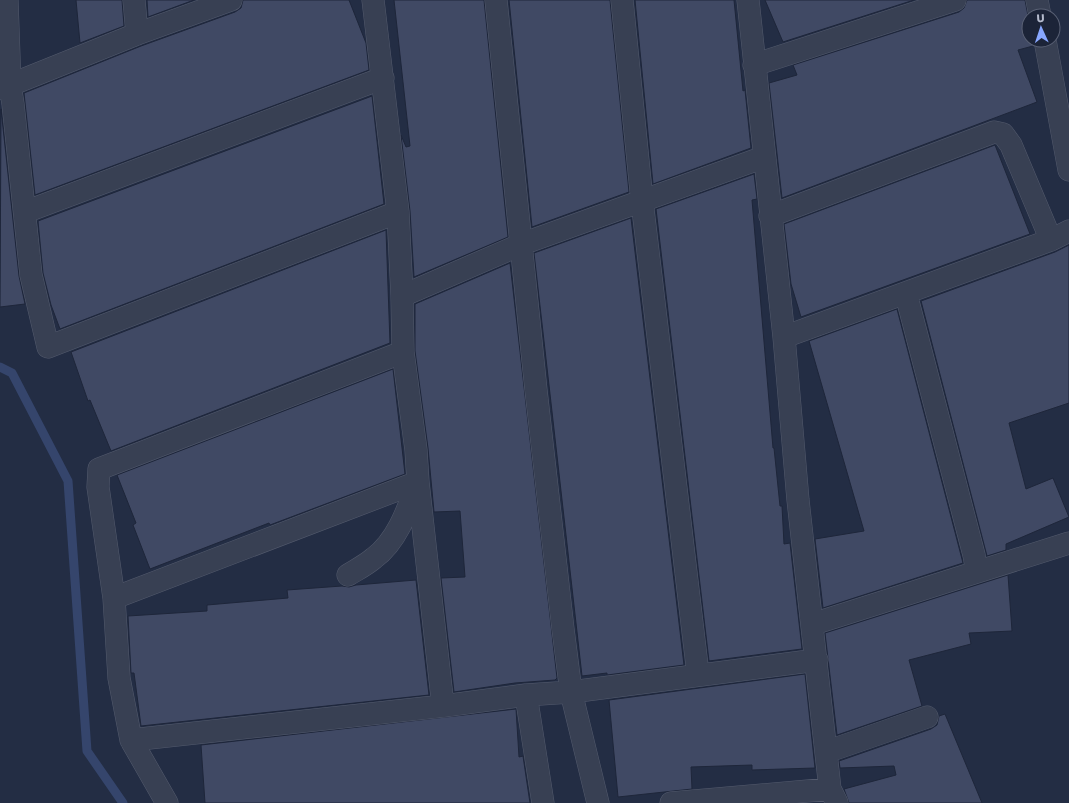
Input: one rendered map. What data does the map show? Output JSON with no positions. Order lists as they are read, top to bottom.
{
  "north": "top"
}
